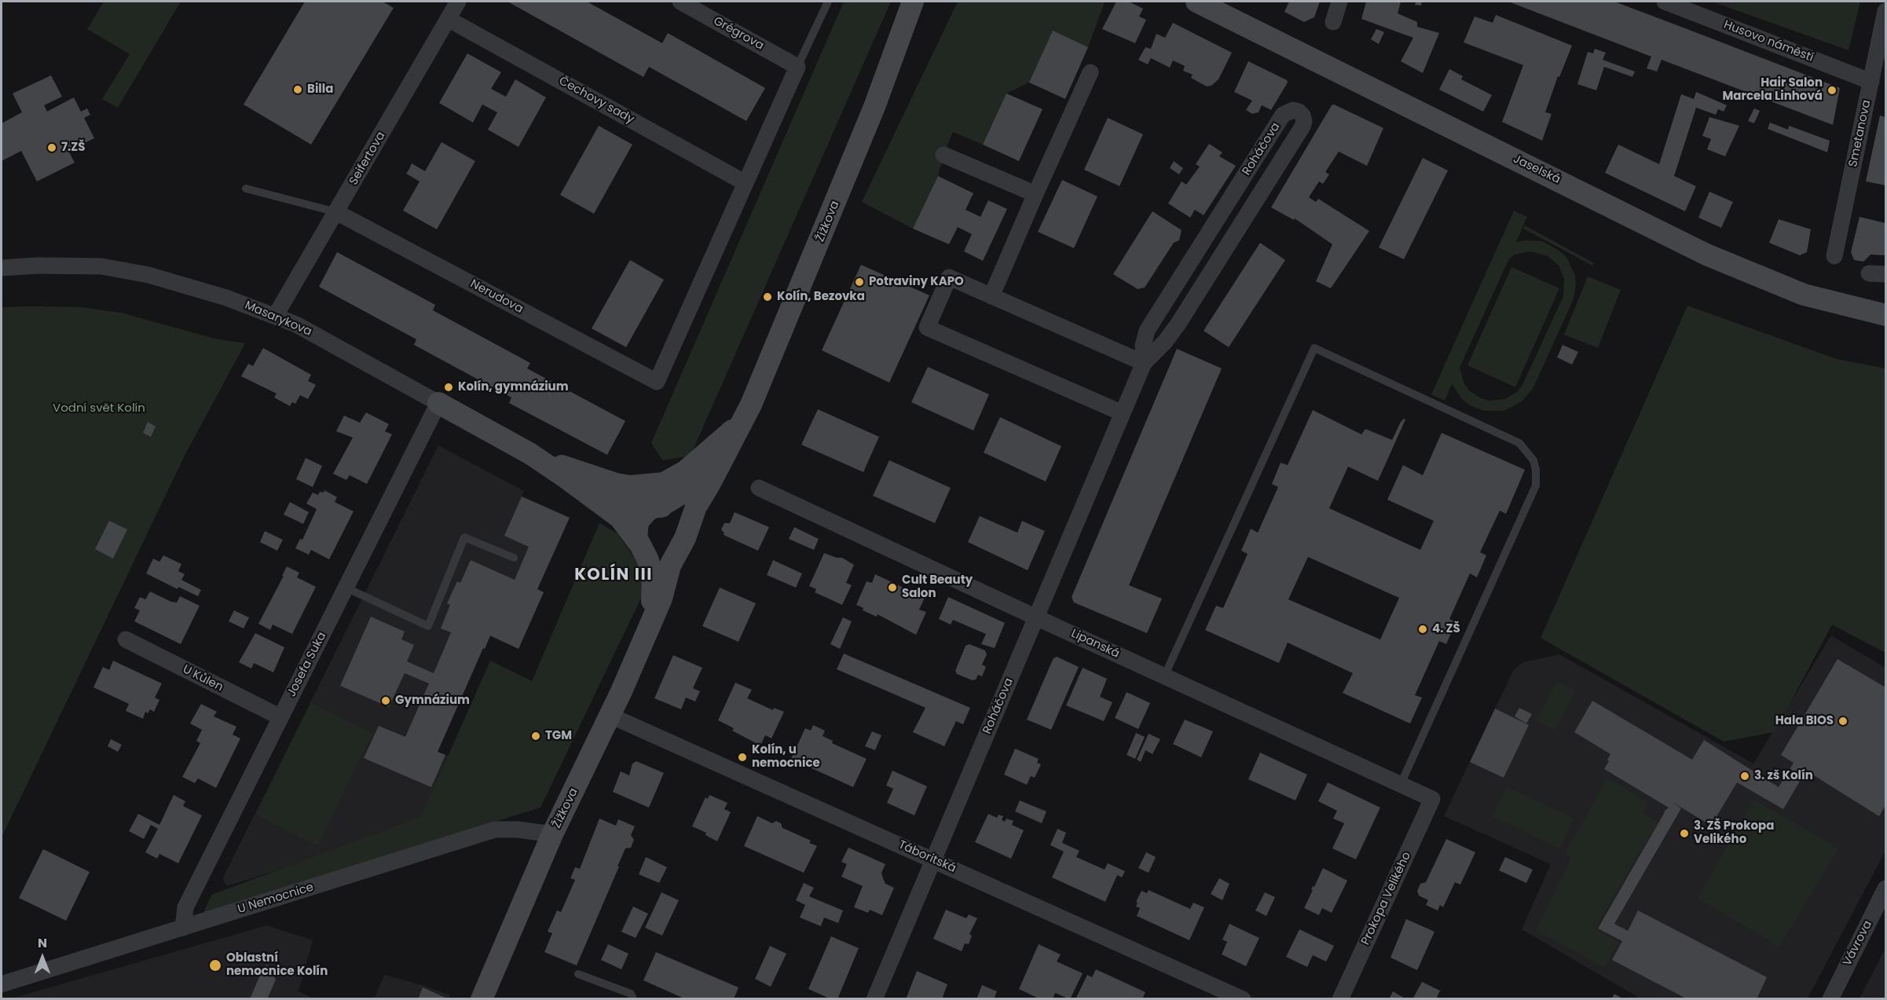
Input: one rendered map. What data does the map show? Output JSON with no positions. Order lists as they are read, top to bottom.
{
  "streets": {
    "street": [
      "Grégrova",
      "Husovo náměstí",
      "Čechovy sady",
      "Smetanova",
      "Roháčova",
      "Seifertova",
      "Jaselská",
      "Žižkova",
      "Nerudova",
      "Masarykova",
      "Lipanská",
      "Josefa Suka",
      "U Kůlen",
      "Táboritská",
      "U Nemocnice",
      "Prokopa Velikého",
      "Vávrova"
    ]
  },
  "crossings": [
    ["Husovo náměstí", "Smetanova"],
    ["Čechovy sady", "Seifertova"],
    ["Čechovy sady", "Nerudova"],
    ["Roháčova", "Lipanská"],
    ["Roháčova", "Táboritská"],
    ["Seifertova", "Nerudova"],
    ["Seifertova", "Masarykova"],
    ["Žižkova", "Masarykova"],
    ["Žižkova", "Táboritská"],
    ["Žižkova", "U Nemocnice"],
    ["Masarykova", "Josefa Suka"],
    ["Lipanská", "Prokopa Velikého"],
    ["Josefa Suka", "U Kůlen"],
    ["Josefa Suka", "U Nemocnice"]
  ],
  "districts": ["KOLÍN III"],
  "parks": ["Vodní svět Kolín"],
  "places": [
    "Billa",
    "Hair Salon Marcela Linhová",
    "7.ZŠ",
    "Potraviny KAPO",
    "Kolín, Bezovka",
    "Kolín, gymnázium",
    "Cult Beauty Salon",
    "4. ZŠ",
    "Gymnázium",
    "Hala BIOS",
    "TGM",
    "Kolín, u nemocnice",
    "3. zš Kolín",
    "3. ZŠ Prokopa Velikého",
    "Oblastní nemocnice Kolín"
  ],
  "north": "top"
}
